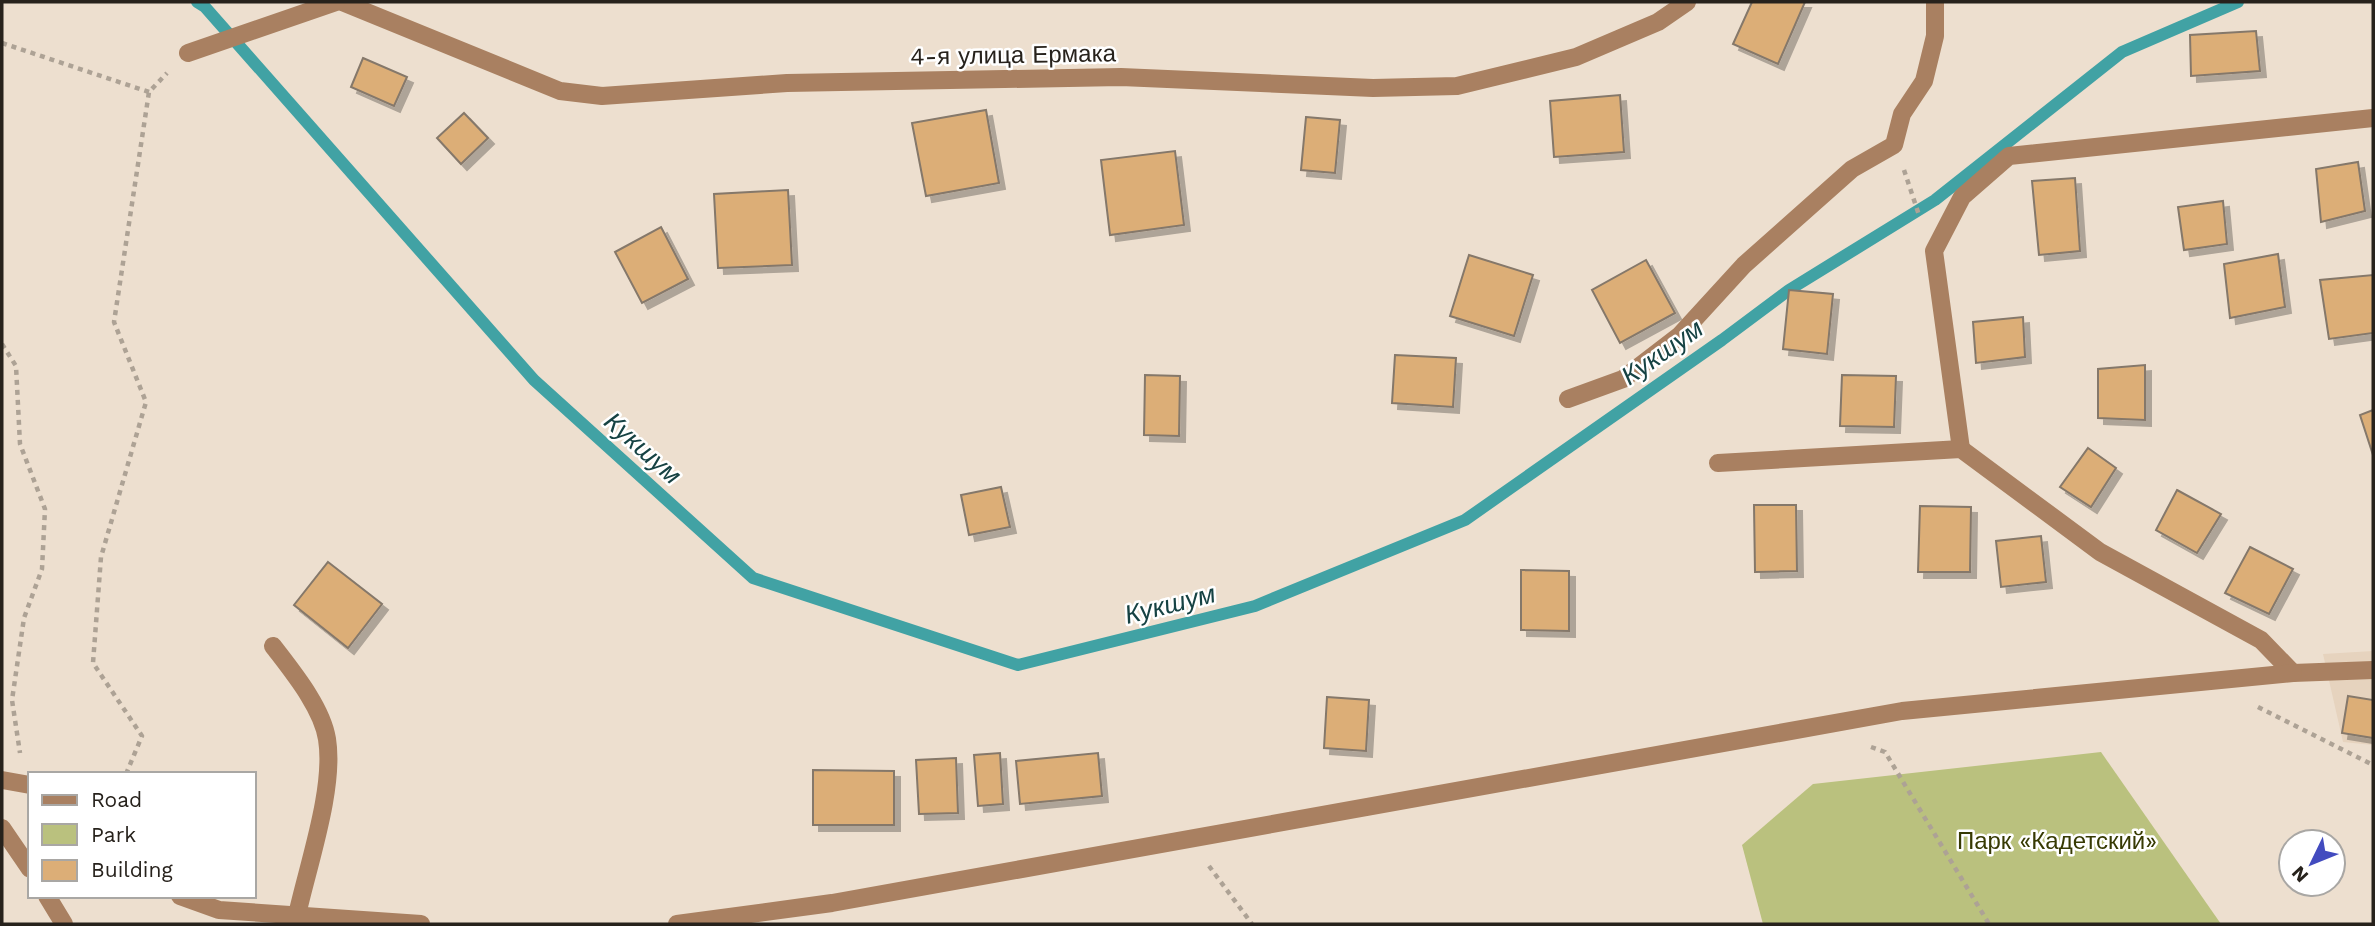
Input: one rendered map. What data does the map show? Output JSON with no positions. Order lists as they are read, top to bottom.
{
  "streets": {
    "street": ["4-я улица Ермака"]
  },
  "water": ["Кукшум"],
  "parks": ["Парк «Кадетский»"],
  "legend": ["Road", "Park", "Building"],
  "north": "bottom left"
}
